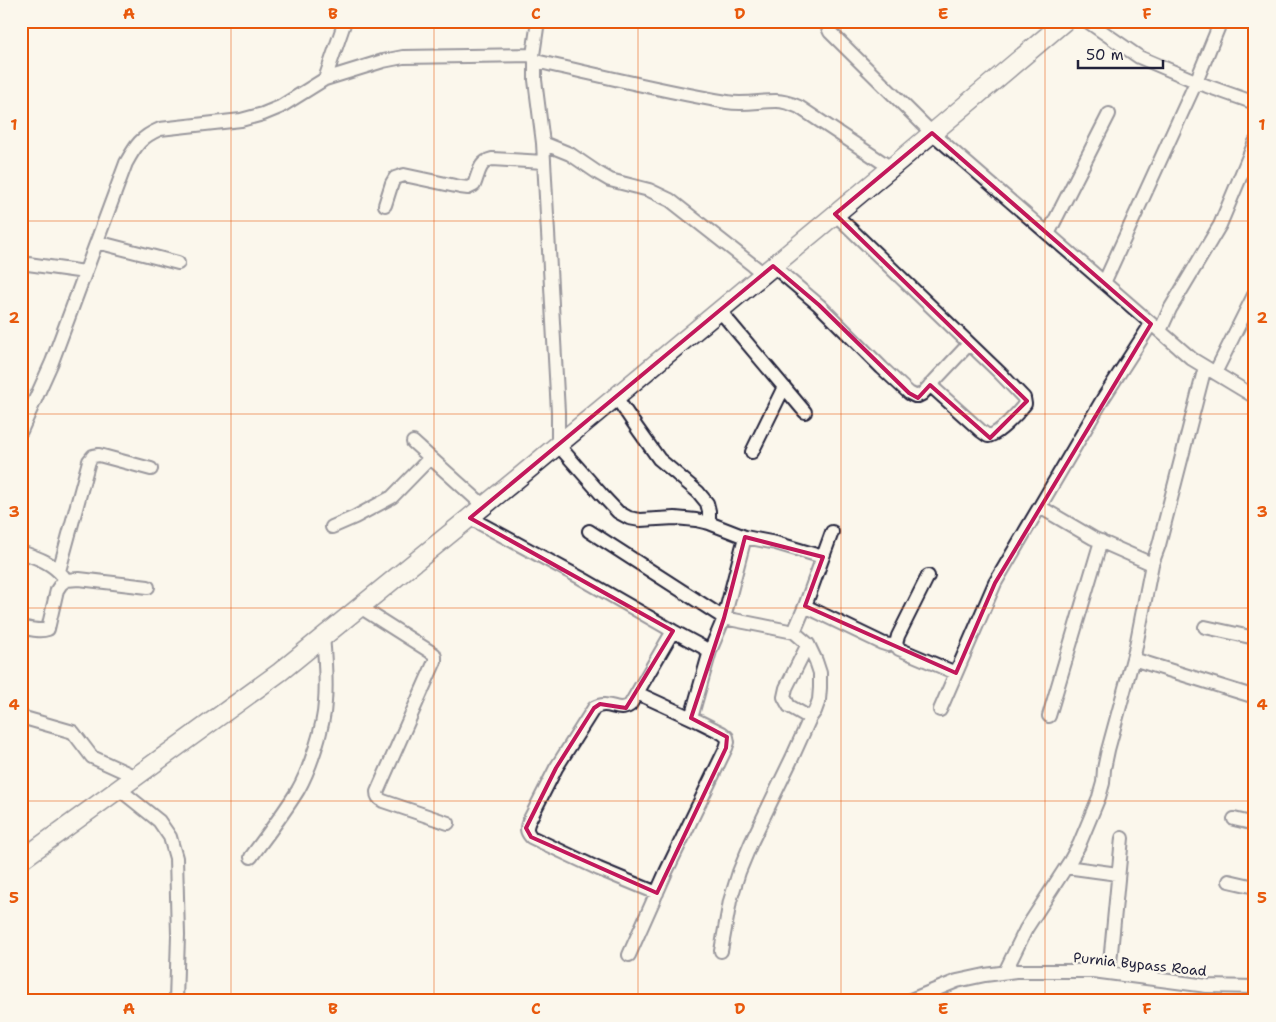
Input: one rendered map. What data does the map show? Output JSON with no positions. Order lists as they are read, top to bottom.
{
  "streets": {
    "street": ["Purnia Bypass Road"]
  },
  "scale_bar": "50 m",
  "grid": {
    "columns": [
      "A",
      "B",
      "C",
      "D",
      "E",
      "F"
    ],
    "rows": [
      "1",
      "2",
      "3",
      "4",
      "5"
    ]
  }
}
